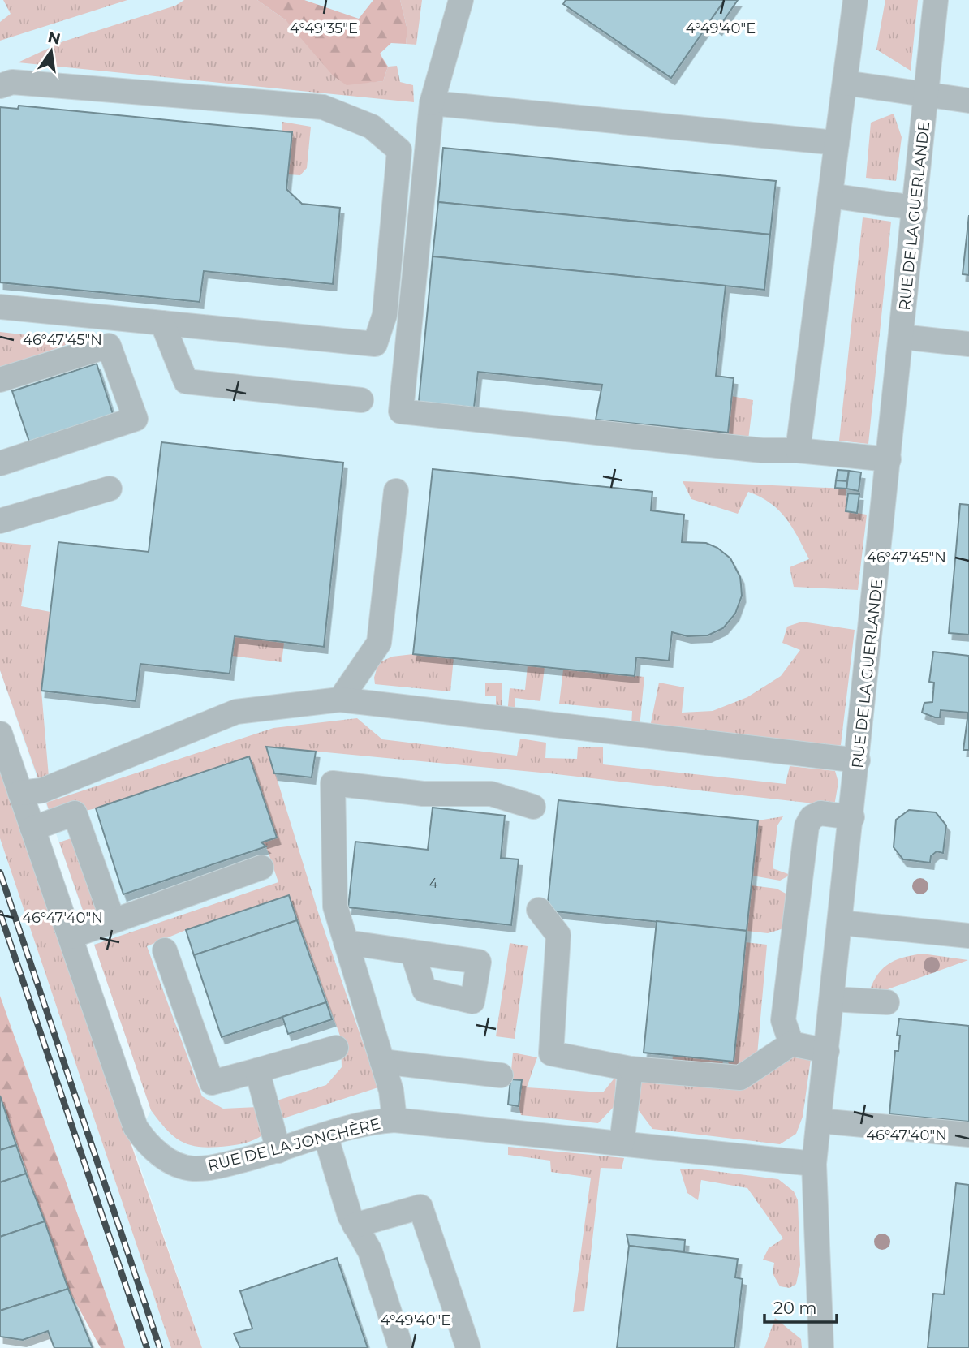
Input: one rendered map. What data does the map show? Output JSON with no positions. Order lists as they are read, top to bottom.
{
  "streets": {
    "street": ["RUE DE LA GUERLANDE", "RUE DE LA JONCHÈRE"]
  },
  "crossings": [
    ["RUE DE LA GUERLANDE", "RUE DE LA JONCHÈRE"]
  ],
  "house_numbers": ["4"],
  "scale_bar": "20 m",
  "north": "top",
  "coordinates": [
    "4°49'35\"E",
    "4°49'40\"E",
    "46°47'45\"N",
    "46°47'40\"N"
  ]
}
